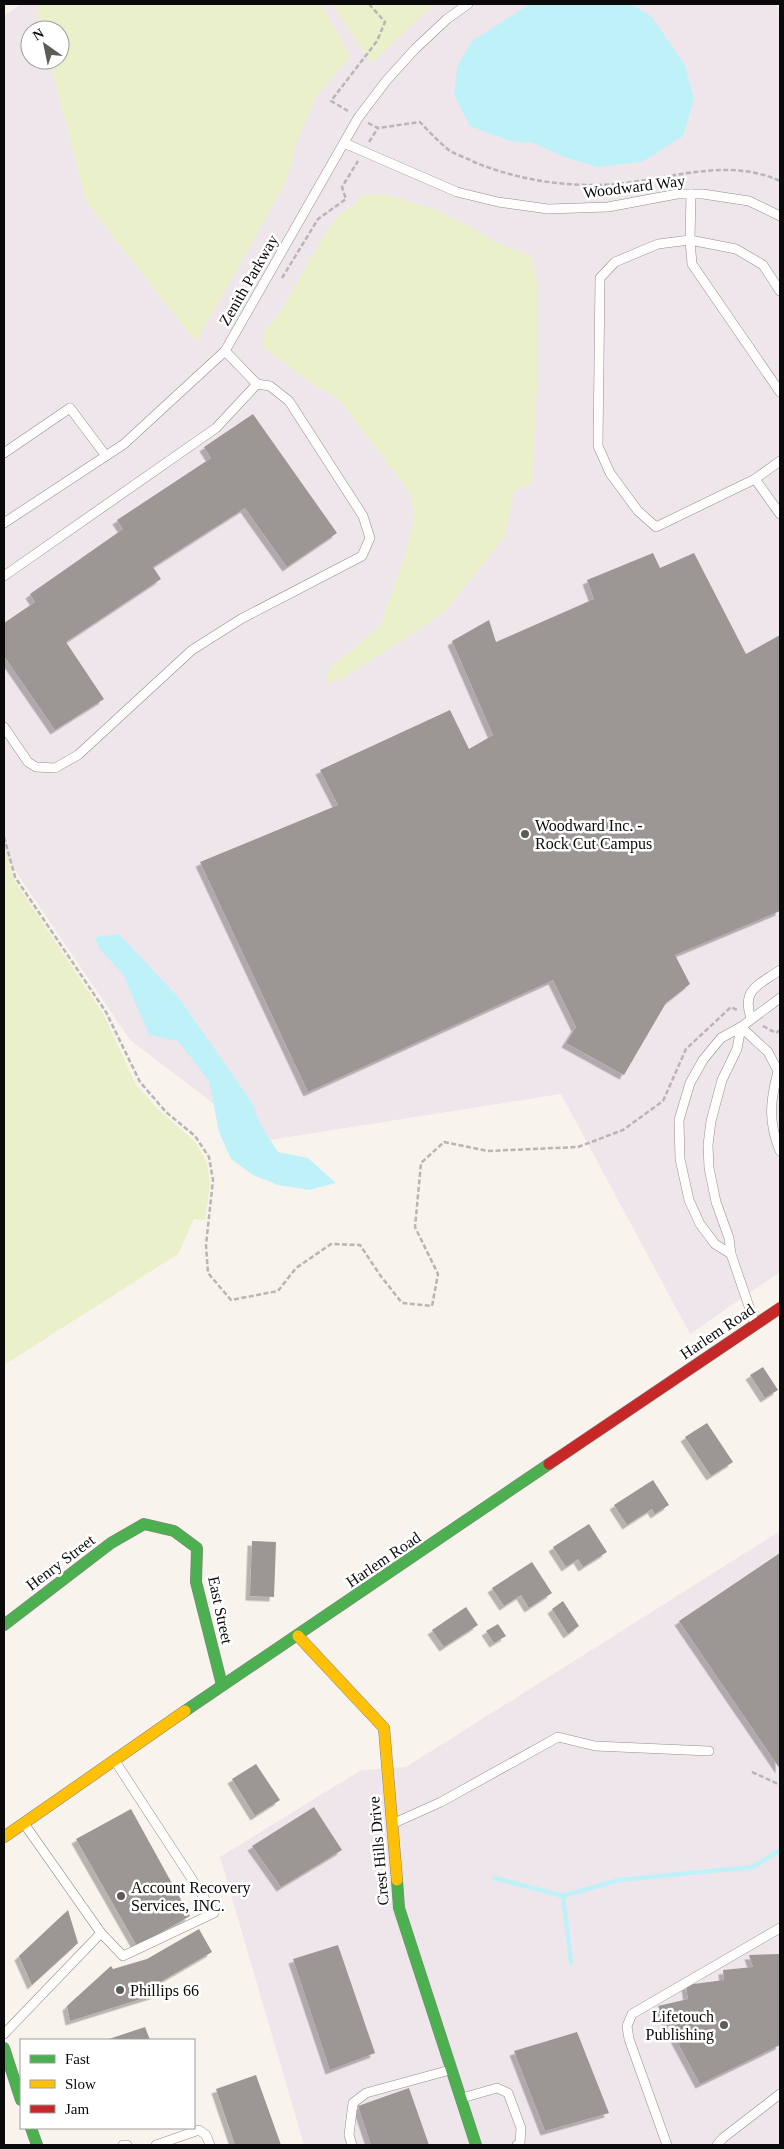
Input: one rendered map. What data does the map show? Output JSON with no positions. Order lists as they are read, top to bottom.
{
  "streets": {
    "street": [
      "Harlem Road",
      "Henry Street",
      "East Street",
      "Crest Hills Drive"
    ],
    "lane": ["Woodward Way", "Zenith Parkway"]
  },
  "crossings": [
    ["Woodward Way", "Zenith Parkway"],
    ["Harlem Road", "East Street"],
    ["Harlem Road", "Crest Hills Drive"],
    ["Henry Street", "East Street"]
  ],
  "places": [
    "Woodward Inc. - Rock Cut Campus",
    "Account Recovery Services, INC.",
    "Phillips 66",
    "Lifetouch Publishing"
  ],
  "legend": ["Fast", "Slow", "Jam"],
  "north": "top left"
}
